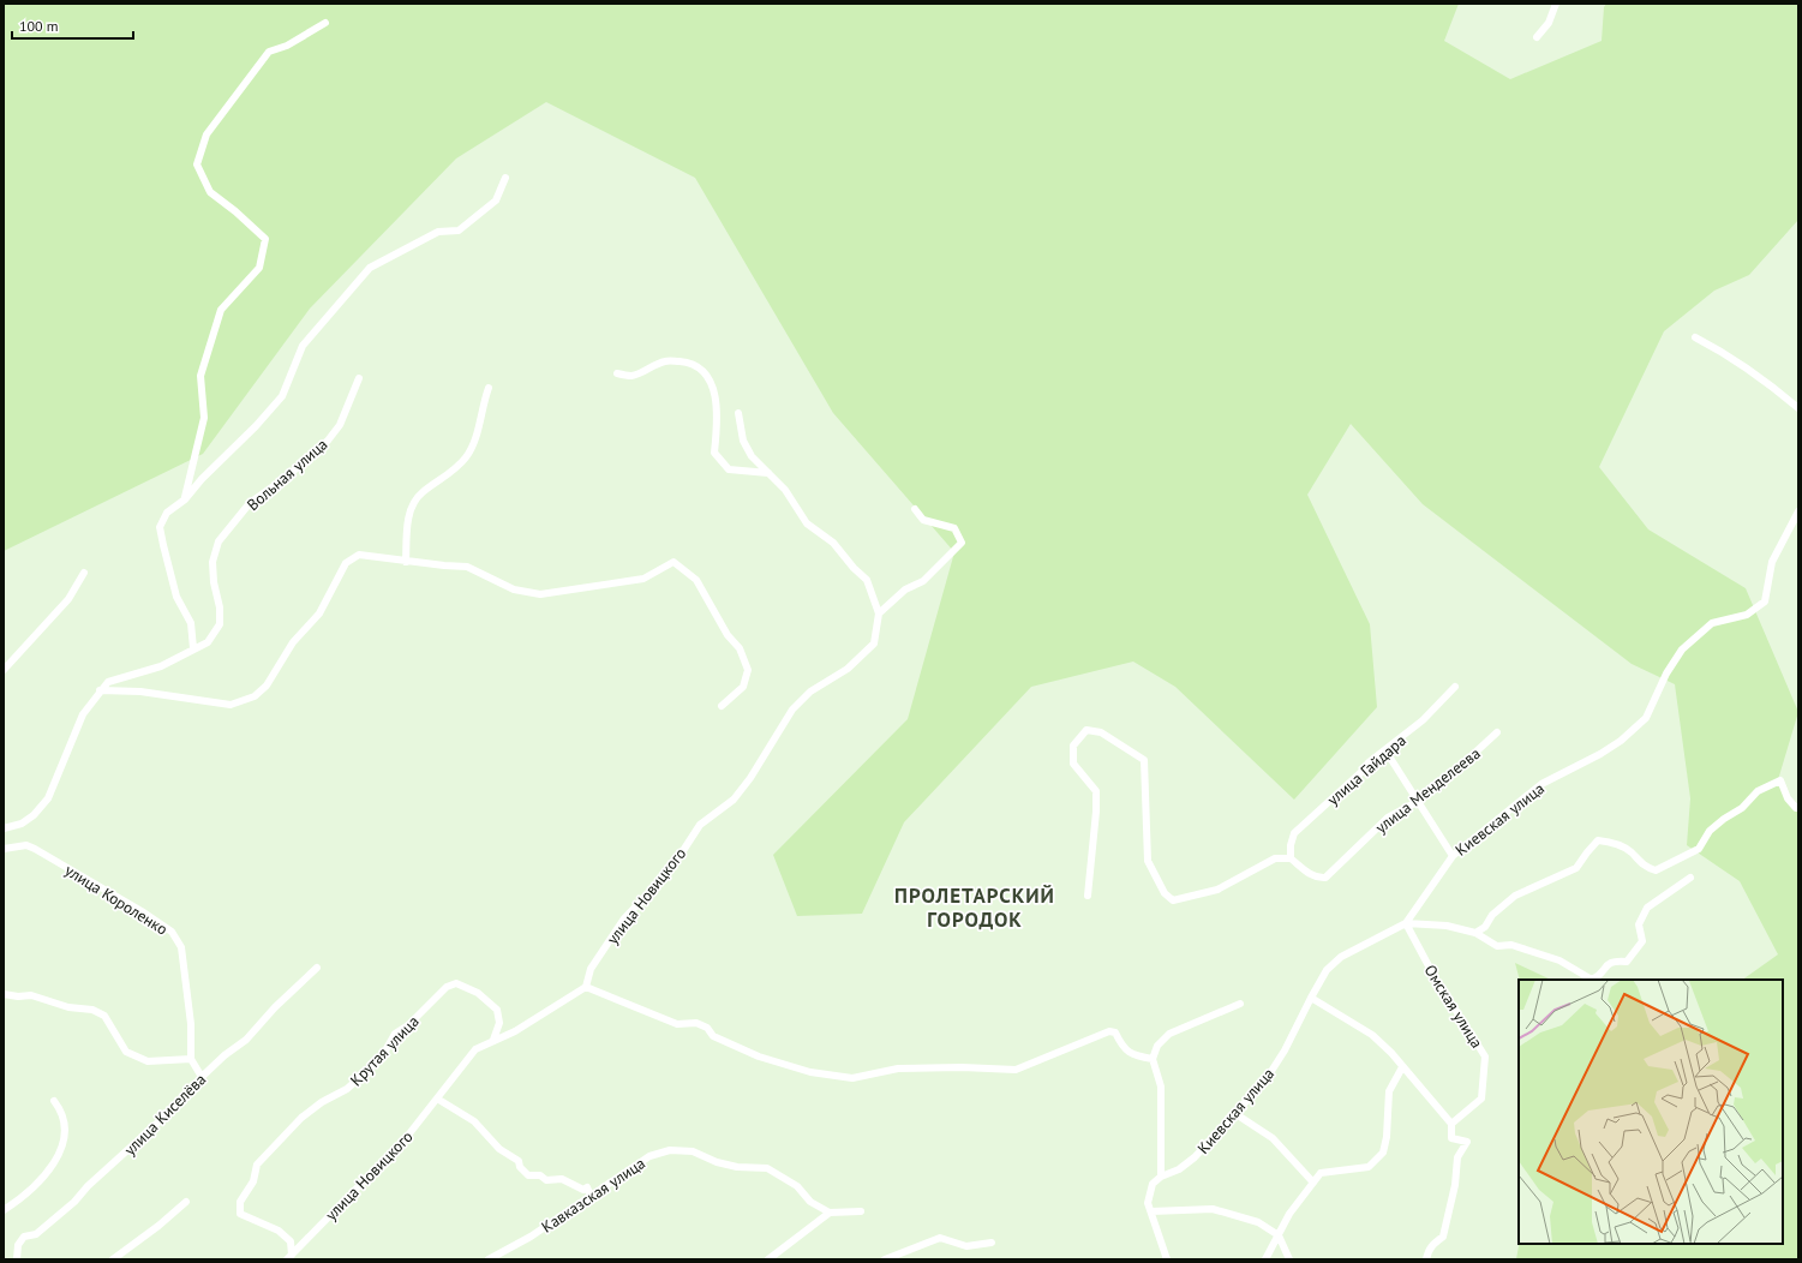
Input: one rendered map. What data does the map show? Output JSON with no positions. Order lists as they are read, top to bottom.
{
  "streets": {
    "street": [
      "Вольная улица",
      "улица Гайдара",
      "улица Менделеева",
      "Киевская улица",
      "улица Новицкого",
      "улица Короленко",
      "Омская улица",
      "Крутая улица",
      "улица Киселёва",
      "Кавказская улица"
    ]
  },
  "crossings": [
    ["улица Гайдара", "улица Менделеева"],
    ["Киевская улица", "Омская улица"],
    ["улица Новицкого", "Крутая улица"],
    ["улица Короленко", "улица Киселёва"]
  ],
  "districts": ["ПРОЛЕТАРСКИЙ ГОРОДОК"],
  "scale_bar": "100 m"
}
